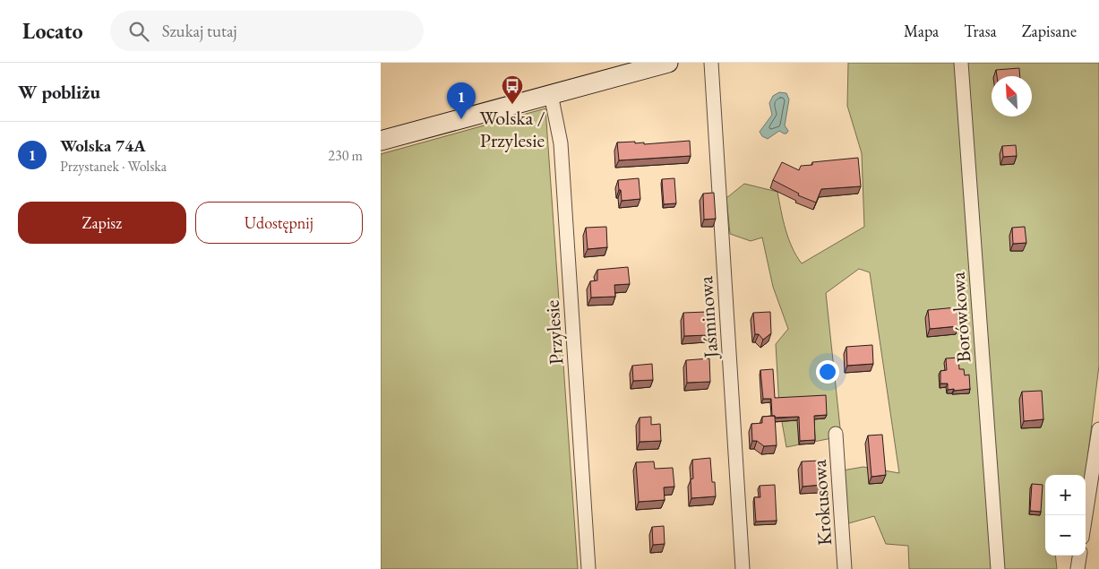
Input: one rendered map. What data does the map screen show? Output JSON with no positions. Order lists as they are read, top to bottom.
{
  "streets": {
    "street": [
      "Jaśminowa",
      "Borówkowa",
      "Przylesie",
      "Krokusowa"
    ]
  },
  "places": {
    "bus stop": ["Wolska / Przylesie"]
  },
  "north": "top left",
  "page": {
    "header": "Locato",
    "search": "Szukaj tutaj",
    "nav": ["Mapa", "Trasa", "Zapisane"],
    "heading": "W pobliżu",
    "pins": "1",
    "list": [
      {
        "mark": "1",
        "name": "Wolska 74A",
        "note": "Przystanek · Wolska",
        "value": "230 m"
      }
    ],
    "buttons": ["Zapisz", "Udostępnij"],
    "map_buttons": ["+", "−"]
  }
}
